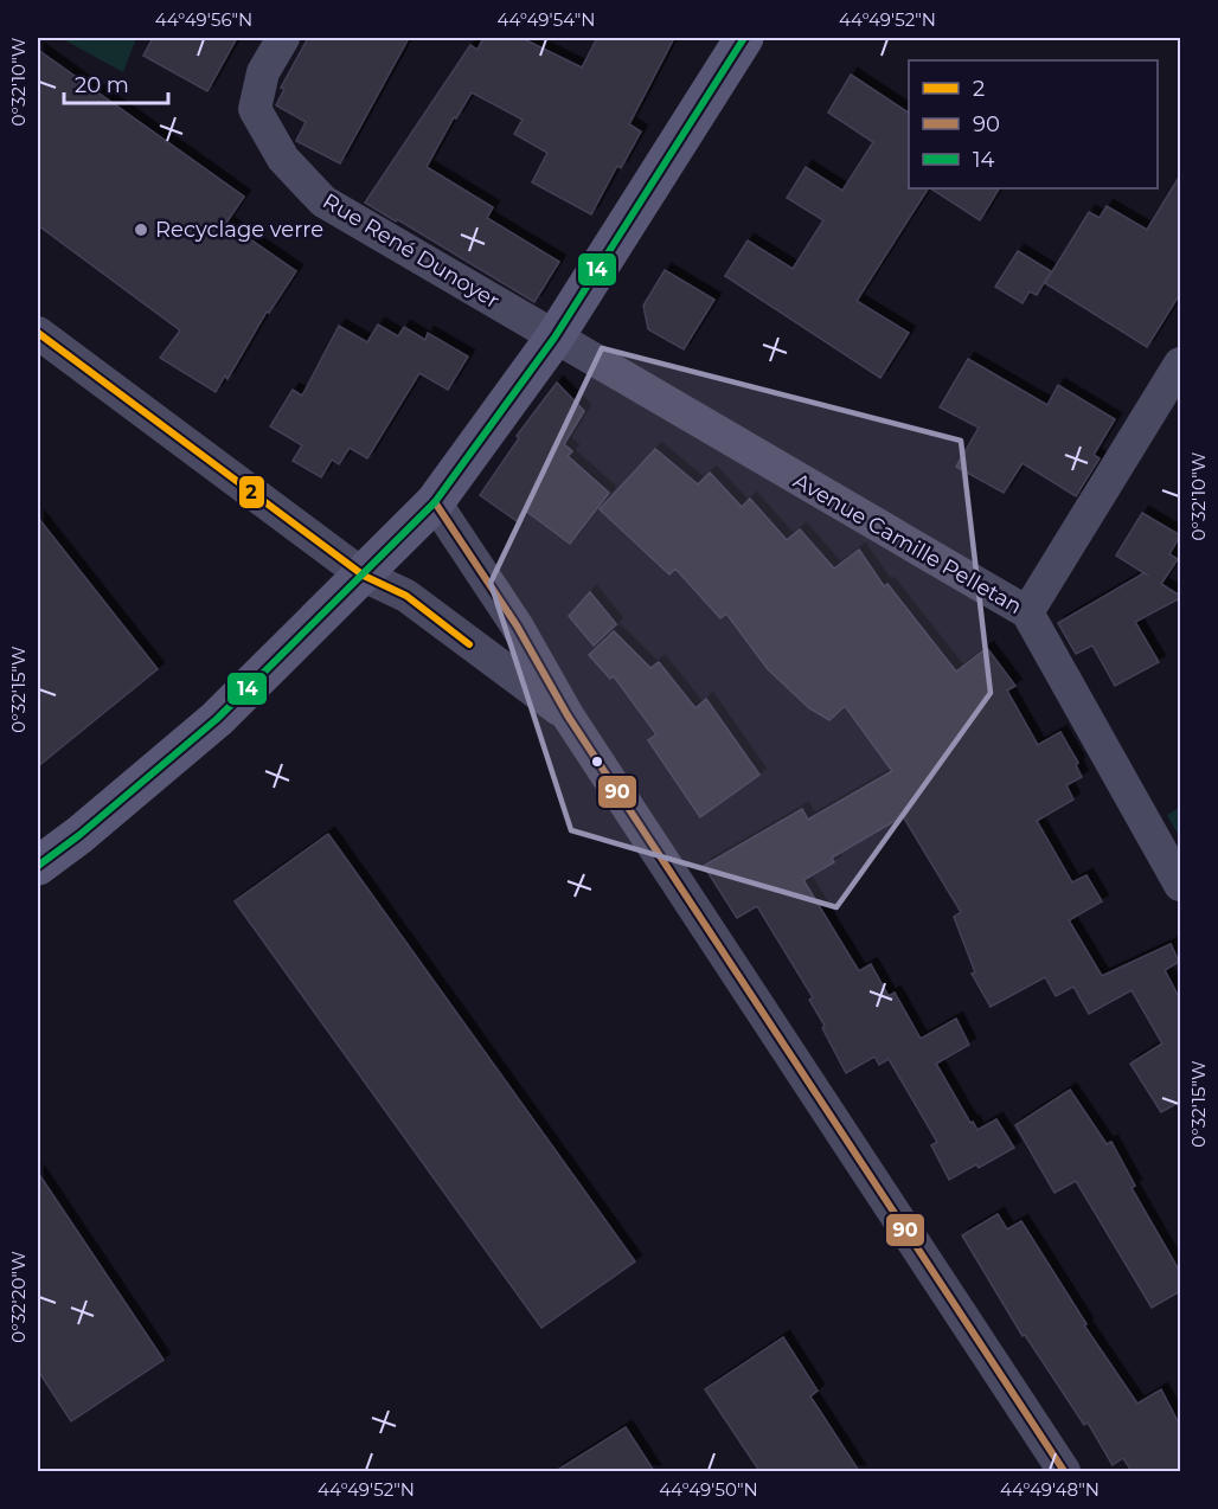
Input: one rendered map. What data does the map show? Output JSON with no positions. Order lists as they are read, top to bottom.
{
  "streets": {
    "street": ["Rue René Dunoyer", "Avenue Camille Pelletan"]
  },
  "crossings": [
    ["Rue René Dunoyer", "Avenue Camille Pelletan"]
  ],
  "places": ["Recyclage verre"],
  "lines": ["transit line 14", "transit line 2", "transit line 90"],
  "legend": ["2", "90", "14"],
  "scale_bar": "20 m",
  "coordinates": [
    "44°49'56\"N",
    "44°49'54\"N",
    "44°49'52\"N",
    "0°32'10\"W",
    "0°32'15\"W",
    "0°32'20\"W",
    "44°49'50\"N",
    "44°49'48\"N"
  ]
}
